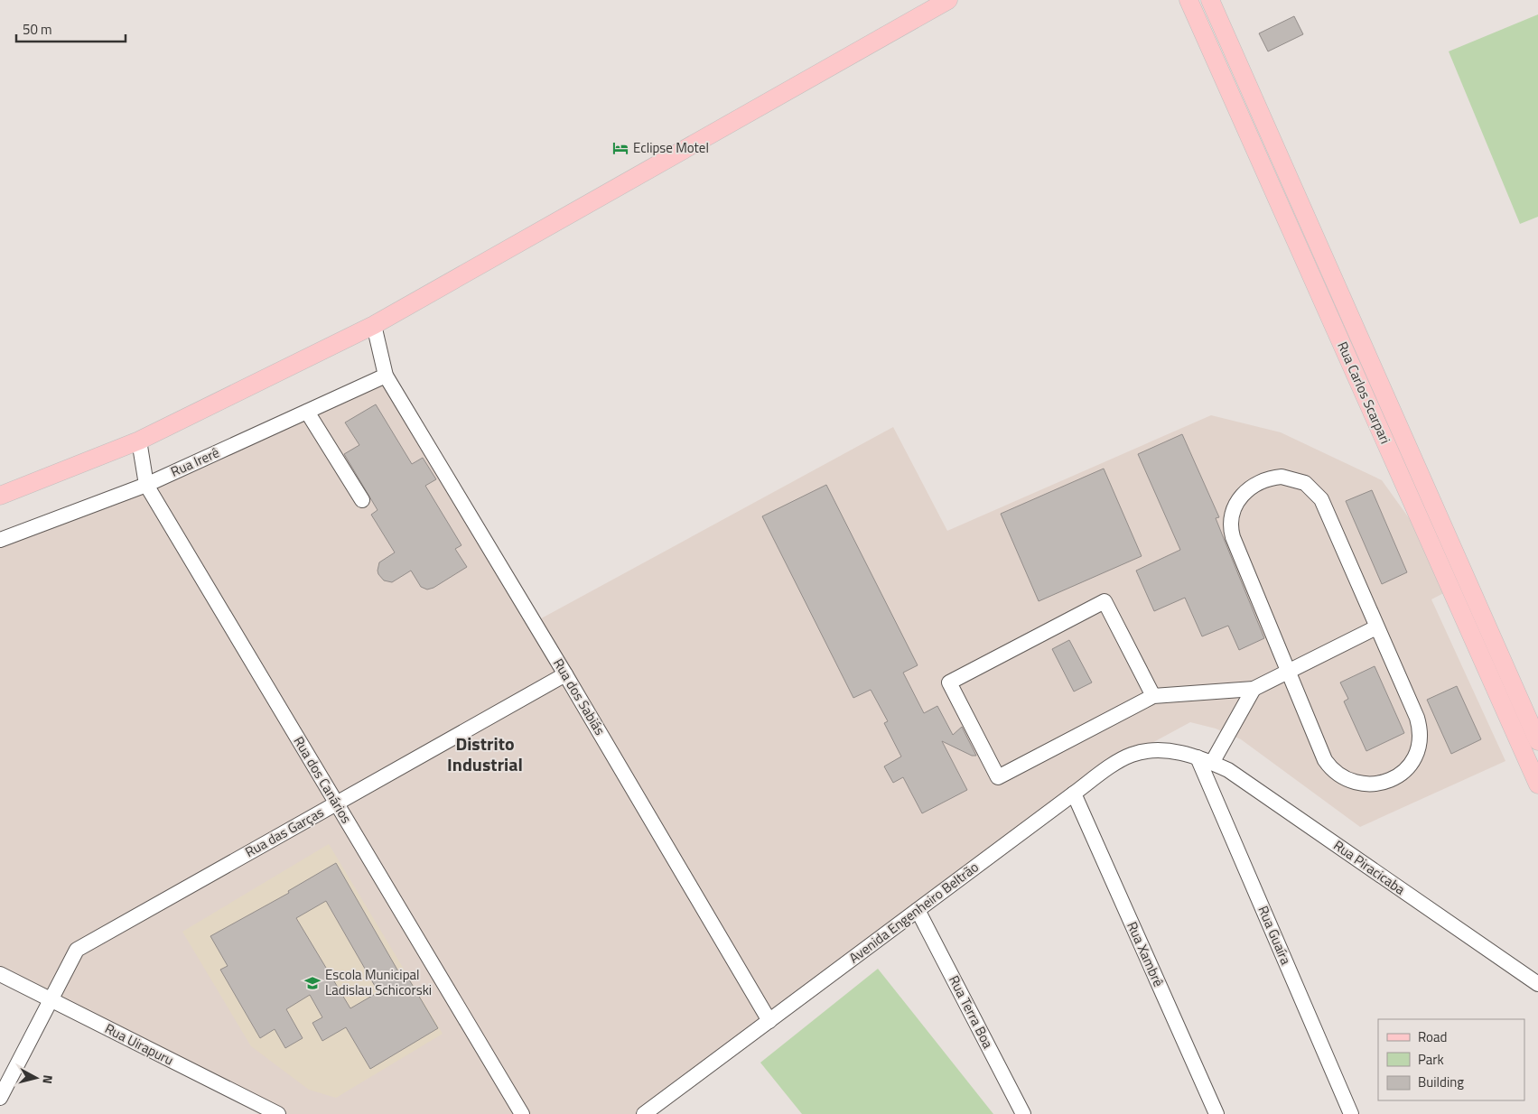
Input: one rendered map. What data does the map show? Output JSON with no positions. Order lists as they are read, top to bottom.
{
  "streets": {
    "main road": ["Rua Carlos Scarpari"],
    "street": [
      "Rua Irerê",
      "Rua dos Sabiás",
      "Rua dos Canários",
      "Rua das Garças",
      "Rua Piracicaba",
      "Avenida Engenheiro Beltrão",
      "Rua Guaíra",
      "Rua Xambrê",
      "Rua Terra Boa",
      "Rua Uirapuru"
    ]
  },
  "crossings": [
    ["Rua Irerê", "Rua dos Sabiás"],
    ["Rua Irerê", "Rua dos Canários"],
    ["Rua dos Sabiás", "Rua das Garças"],
    ["Rua dos Sabiás", "Avenida Engenheiro Beltrão"],
    ["Rua dos Canários", "Rua das Garças"],
    ["Rua das Garças", "Rua Uirapuru"],
    ["Rua Piracicaba", "Avenida Engenheiro Beltrão"],
    ["Rua Piracicaba", "Rua Guaíra"],
    ["Avenida Engenheiro Beltrão", "Rua Guaíra"],
    ["Avenida Engenheiro Beltrão", "Rua Xambrê"],
    ["Avenida Engenheiro Beltrão", "Rua Terra Boa"]
  ],
  "districts": ["Distrito Industrial"],
  "places": {
    "hotel": ["Eclipse Motel"],
    "school or university": ["Escola Municipal Ladislau Schicorski"]
  },
  "legend": ["Road", "Park", "Building"],
  "scale_bar": "50 m",
  "north": "right"
}
